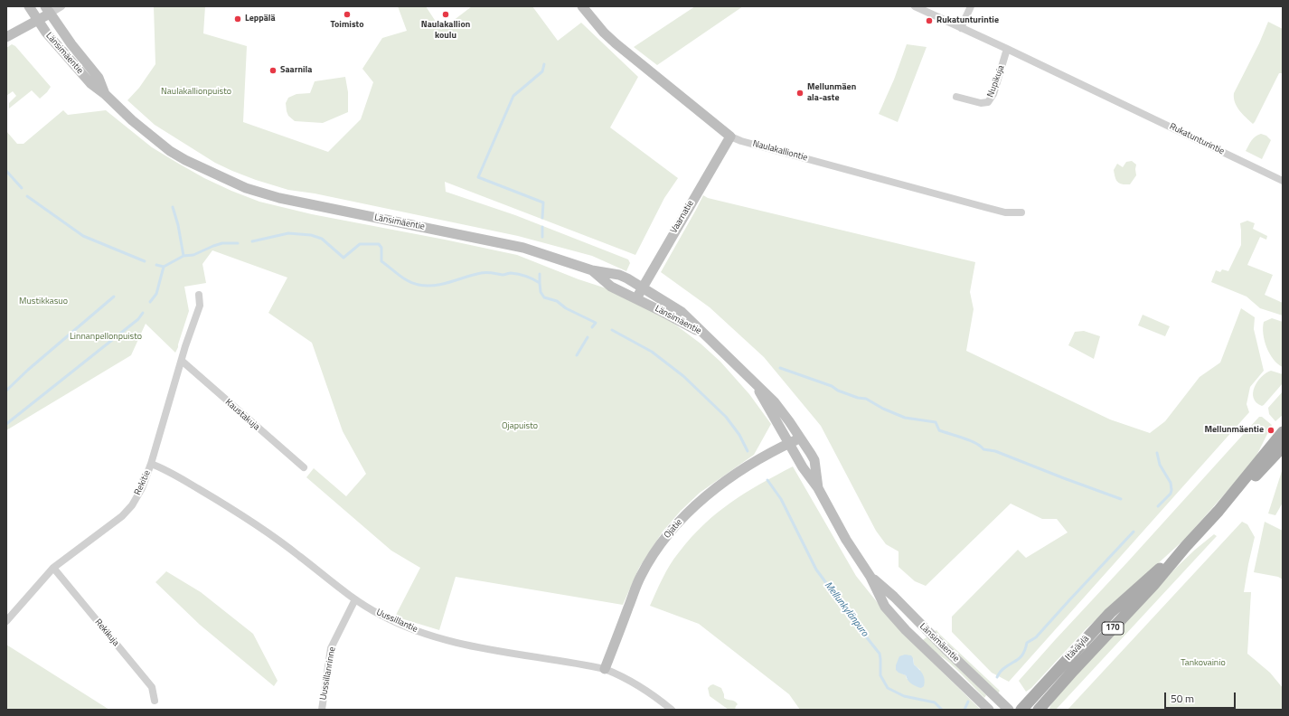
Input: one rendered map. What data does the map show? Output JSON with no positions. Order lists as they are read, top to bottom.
{
  "streets": {
    "main road": [
      "Länsimäentie",
      "Naulakalliontie",
      "Vaarnatie",
      "Ojatie",
      "170",
      "Itäväylä"
    ],
    "street": [
      "Nupikuja",
      "Rukatunturintie",
      "Kaustakuja",
      "Rekitie",
      "Uussillantie",
      "Rekikuja",
      "Uussillanrinne"
    ]
  },
  "crossings": [
    ["Länsimäentie", "Vaarnatie"],
    ["Länsimäentie", "Ojatie"],
    ["Nupikuja", "Rukatunturintie"],
    ["Naulakalliontie", "Vaarnatie"],
    ["Kaustakuja", "Rekitie"],
    ["Rekitie", "Uussillantie"],
    ["Rekitie", "Rekikuja"],
    ["Ojatie", "Uussillantie"],
    ["Uussillantie", "Uussillanrinne"]
  ],
  "water": ["Mellunkylänpuro"],
  "parks": [
    "Naulakallionpuisto",
    "Mustikkasuo",
    "Linnanpellonpuisto",
    "Ojapuisto",
    "Tankovainio"
  ],
  "places": [
    "Toimisto",
    "Naulakallion koulu",
    "Leppälä",
    "Rukatunturintie",
    "Saarnila",
    "Mellunmäen ala-aste",
    "Mellunmäentie"
  ],
  "scale_bar": "50 m"
}
